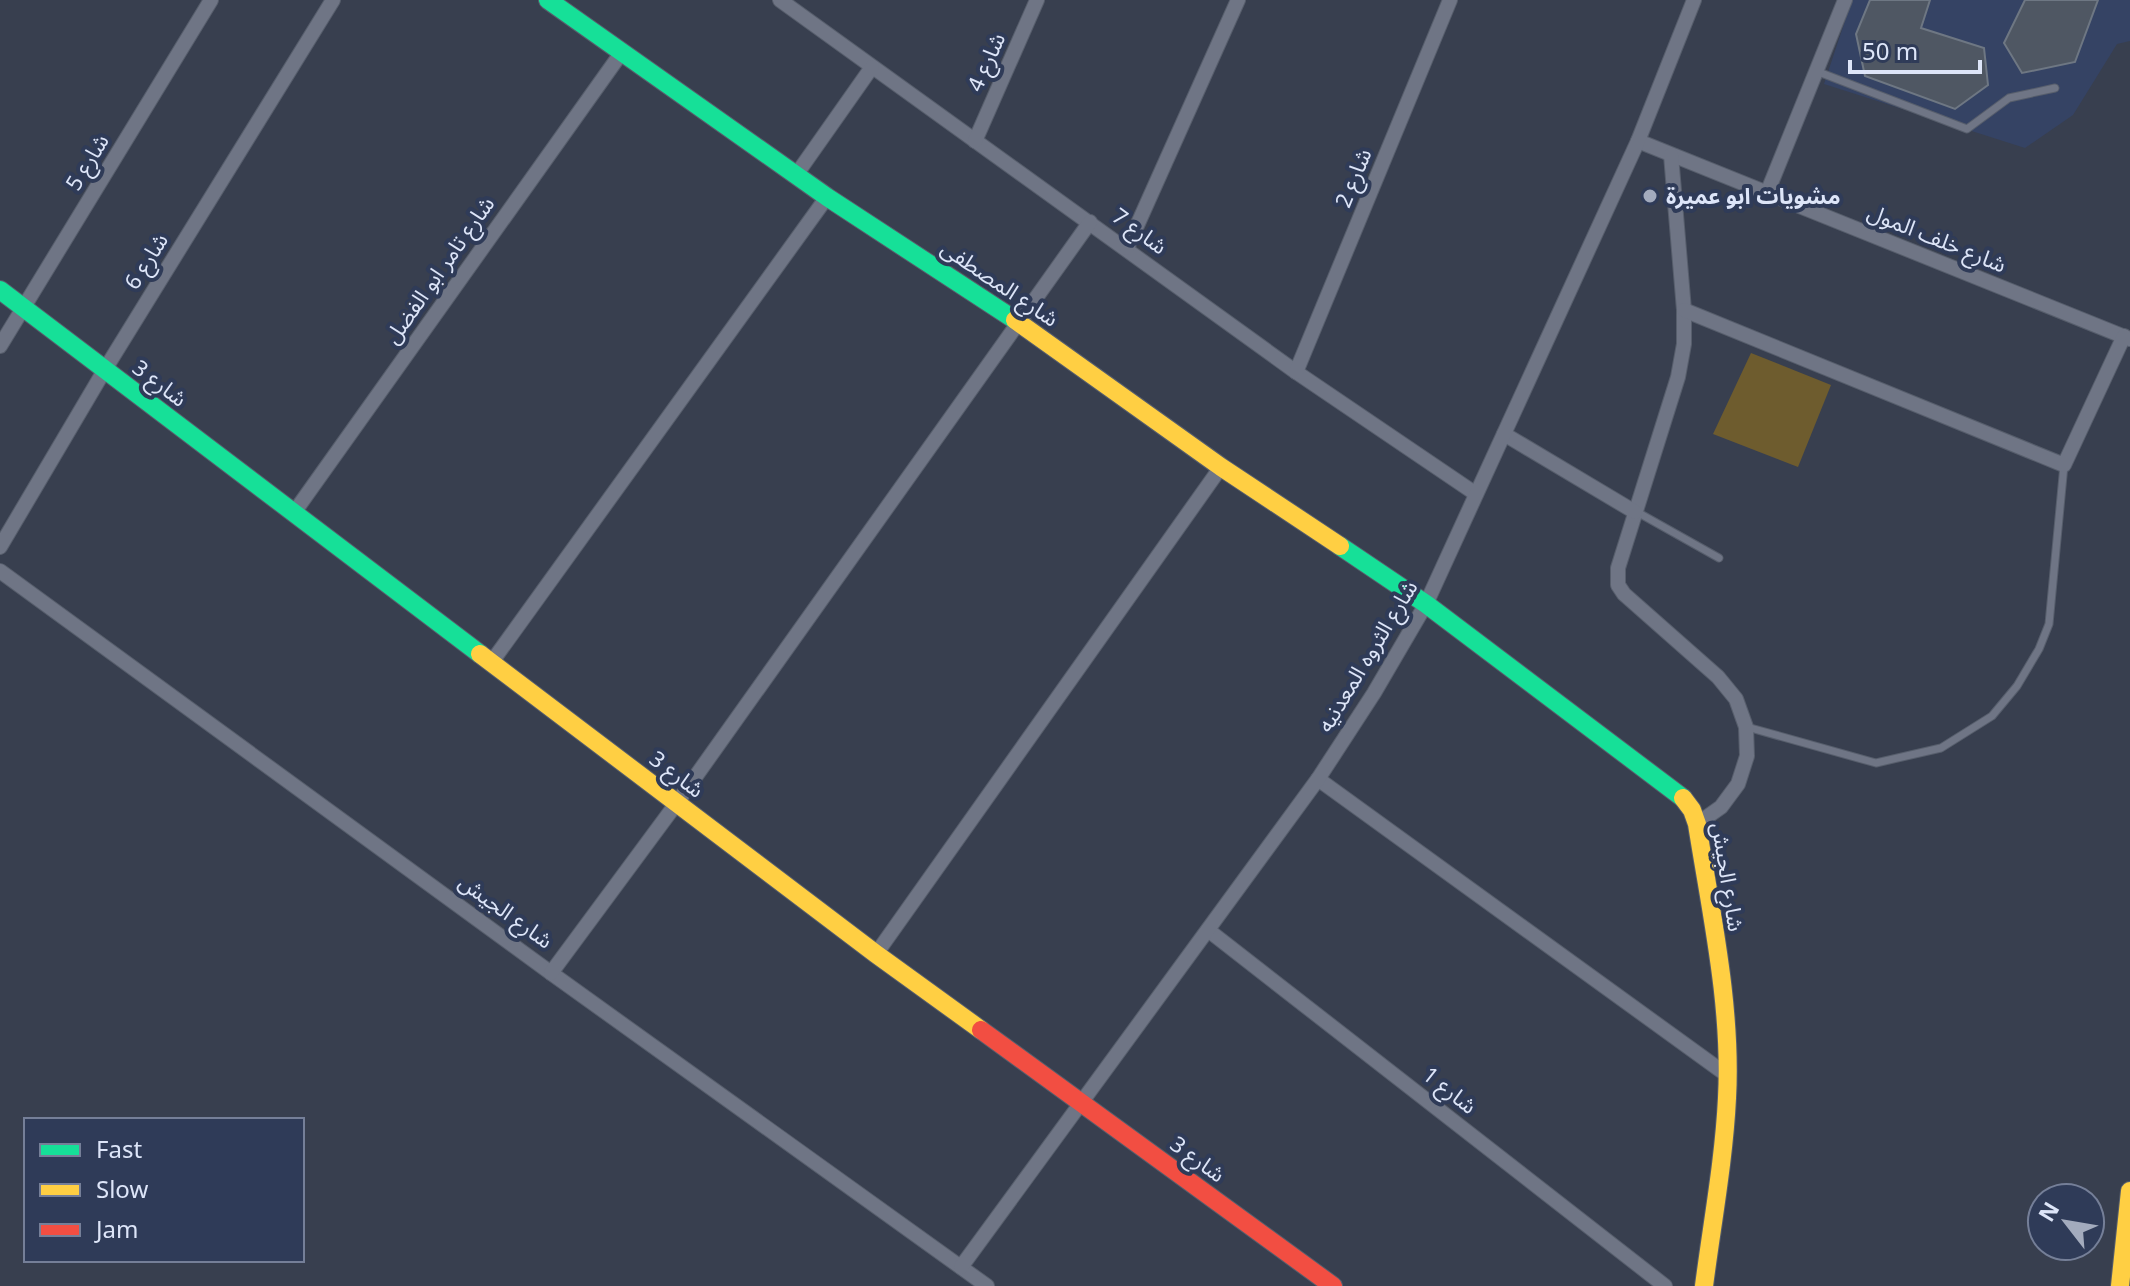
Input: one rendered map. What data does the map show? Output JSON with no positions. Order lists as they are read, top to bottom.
{
  "streets": {
    "street": [
      "شارع 4",
      "شارع 5",
      "شارع 2",
      "شارع 7",
      "شارع خلف المول",
      "شارع 6",
      "شارع تامر ابو الفضل",
      "شارع المصطفى",
      "شارع 3",
      "شارع الثروه المعدنيه",
      "شارع الجيش",
      "شارع 1"
    ]
  },
  "crossings": [
    ["شارع 4", "شارع 7"],
    ["شارع 5", "شارع 3"],
    ["شارع 2", "شارع 7"],
    ["شارع 7", "شارع الثروه المعدنيه"],
    ["شارع خلف المول", "شارع الثروه المعدنيه"],
    ["شارع 6", "شارع 3"],
    ["شارع تامر ابو الفضل", "شارع المصطفى"],
    ["شارع تامر ابو الفضل", "شارع 3"],
    ["شارع المصطفى", "شارع الثروه المعدنيه"],
    ["شارع المصطفى", "شارع الجيش"],
    ["شارع 3", "شارع الثروه المعدنيه"],
    ["شارع الثروه المعدنيه", "شارع الجيش"],
    ["شارع الثروه المعدنيه", "شارع 1"]
  ],
  "places": ["مشويات ابو عميرة"],
  "legend": ["Fast", "Slow", "Jam"],
  "scale_bar": "50 m",
  "north": "top left"
}
